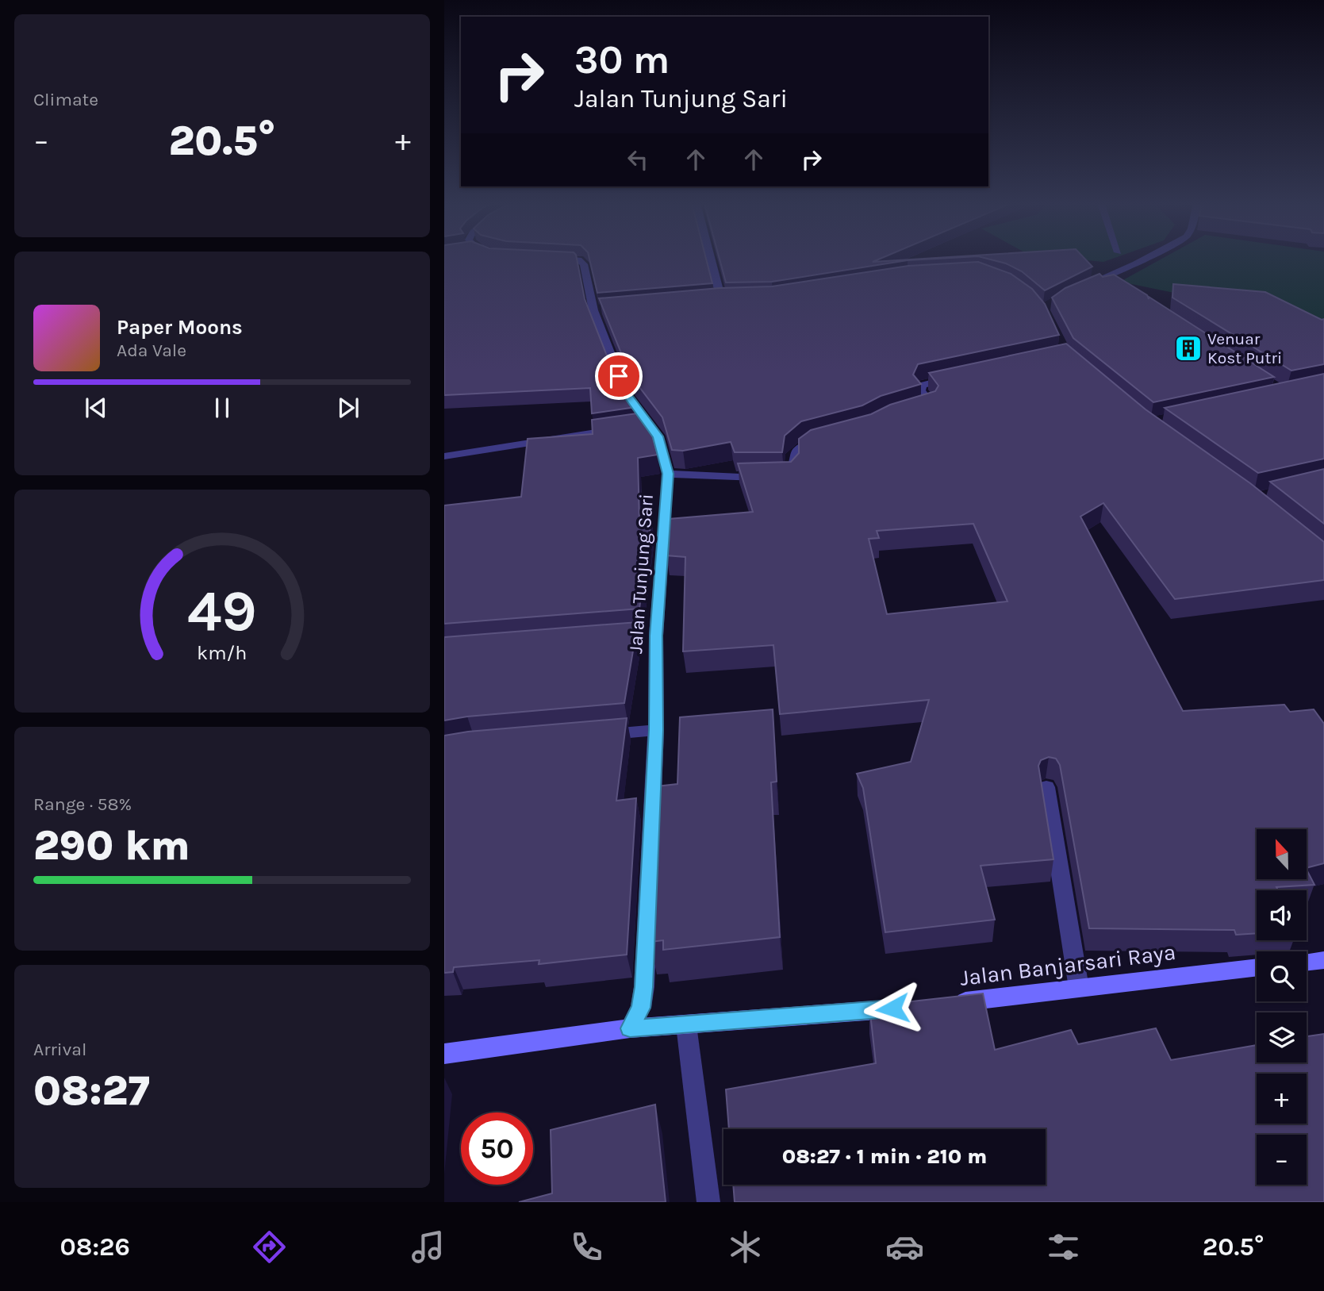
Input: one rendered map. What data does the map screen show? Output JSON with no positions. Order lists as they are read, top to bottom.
{
  "streets": {
    "main road": ["Jalan Banjarsari Raya"],
    "street": ["Jalan Tunjung Sari"]
  },
  "places": {
    "building": ["Venuar Kost Putri"]
  },
  "north": "top",
  "page": {
    "tile": [
      "Climate",
      ["Range · 58%", "290 km"],
      ["Arrival", "08:27"]
    ],
    "turn": ["30 m", "Jalan Tunjung Sari"],
    "heat": ["−", "20.5°", "+"],
    "song": ["Paper Moons", "Ada Vale"],
    "map_buttons": ["+", "−"],
    "limit": "50",
    "trip": "08:27 · 1 min · 210 m",
    "tabs": ["08:26", "20.5°"],
    "gauge": ["49", "km/h"]
  }
}
